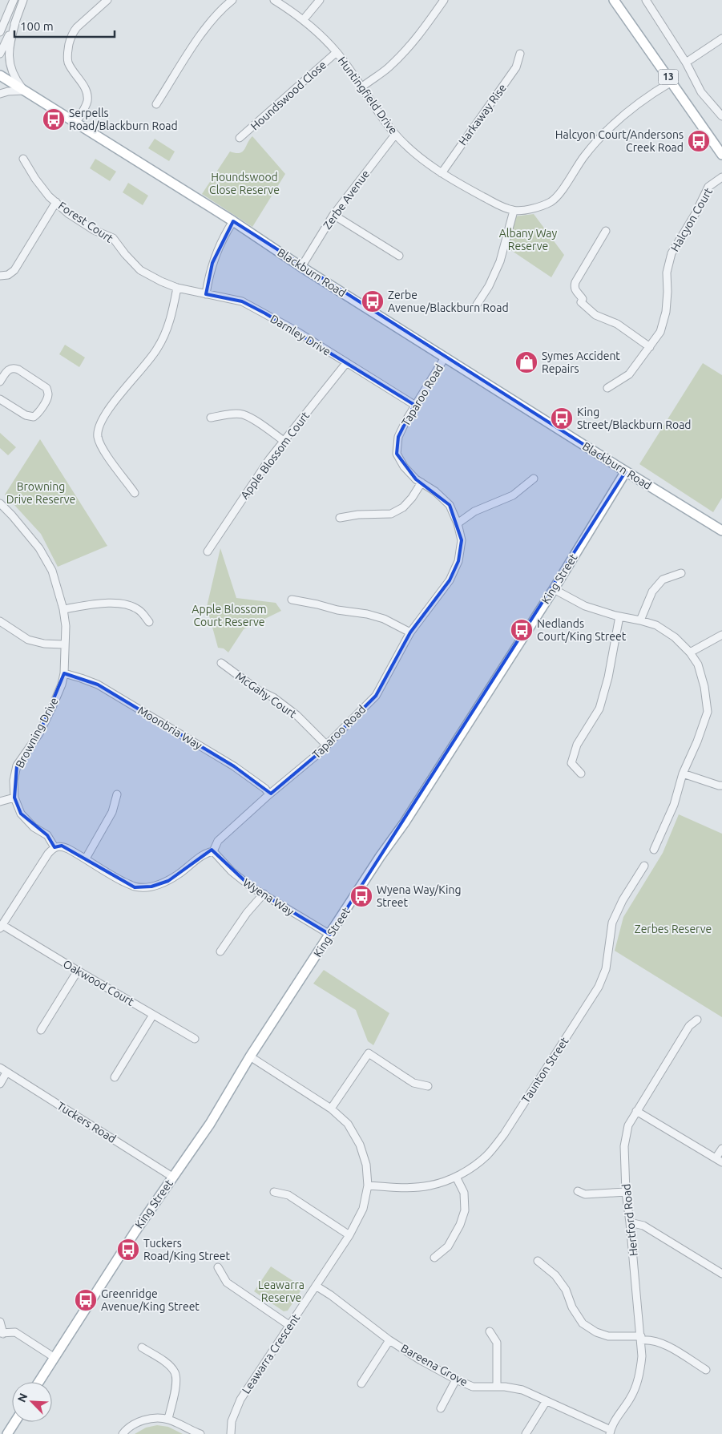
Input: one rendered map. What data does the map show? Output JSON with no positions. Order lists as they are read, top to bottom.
{
  "streets": {
    "main road": ["13", "Blackburn Road", "King Street"],
    "street": [
      "Houndswood Close",
      "Huntingfield Drive",
      "Harkaway Rise",
      "Zerbe Avenue",
      "Halcyon Court",
      "Forest Court",
      "Darnley Drive",
      "Taparoo Road",
      "Apple Blossom Court",
      "McGahy Court",
      "Moonbria Way",
      "Browning Drive",
      "Wyena Way",
      "Oakwood Court",
      "Taunton Street",
      "Tuckers Road",
      "Hertford Road",
      "Leawarra Crescent",
      "Bareena Grove"
    ]
  },
  "crossings": [
    ["13", "Huntingfield Drive"],
    ["Houndswood Close", "Huntingfield Drive"],
    ["Huntingfield Drive", "Harkaway Rise"],
    ["Huntingfield Drive", "Zerbe Avenue"],
    ["Zerbe Avenue", "Blackburn Road"],
    ["Forest Court", "Darnley Drive"],
    ["Blackburn Road", "Taparoo Road"],
    ["Blackburn Road", "King Street"],
    ["Darnley Drive", "Taparoo Road"],
    ["Darnley Drive", "Apple Blossom Court"],
    ["Taparoo Road", "McGahy Court"],
    ["Taparoo Road", "Moonbria Way"],
    ["Taparoo Road", "Browning Drive"],
    ["Taparoo Road", "Wyena Way"],
    ["King Street", "Wyena Way"],
    ["King Street", "Tuckers Road"],
    ["King Street", "Leawarra Crescent"],
    ["Moonbria Way", "Browning Drive"],
    ["Taunton Street", "Leawarra Crescent"],
    ["Hertford Road", "Bareena Grove"],
    ["Leawarra Crescent", "Bareena Grove"]
  ],
  "parks": [
    "Houndswood Close Reserve",
    "Albany Way Reserve",
    "Browning Drive Reserve",
    "Apple Blossom Court Reserve",
    "Zerbes Reserve",
    "Leawarra Reserve"
  ],
  "places": {
    "bus stop": [
      "Serpells Road/Blackburn Road",
      "Halcyon Court/Andersons Creek Road",
      "Zerbe Avenue/Blackburn Road",
      "King Street/Blackburn Road",
      "Nedlands Court/King Street",
      "Wyena Way/King Street",
      "Tuckers Road/King Street",
      "Greenridge Avenue/King Street"
    ],
    "shop": ["Symes Accident Repairs"]
  },
  "scale_bar": "100 m",
  "north": "top left"
}
